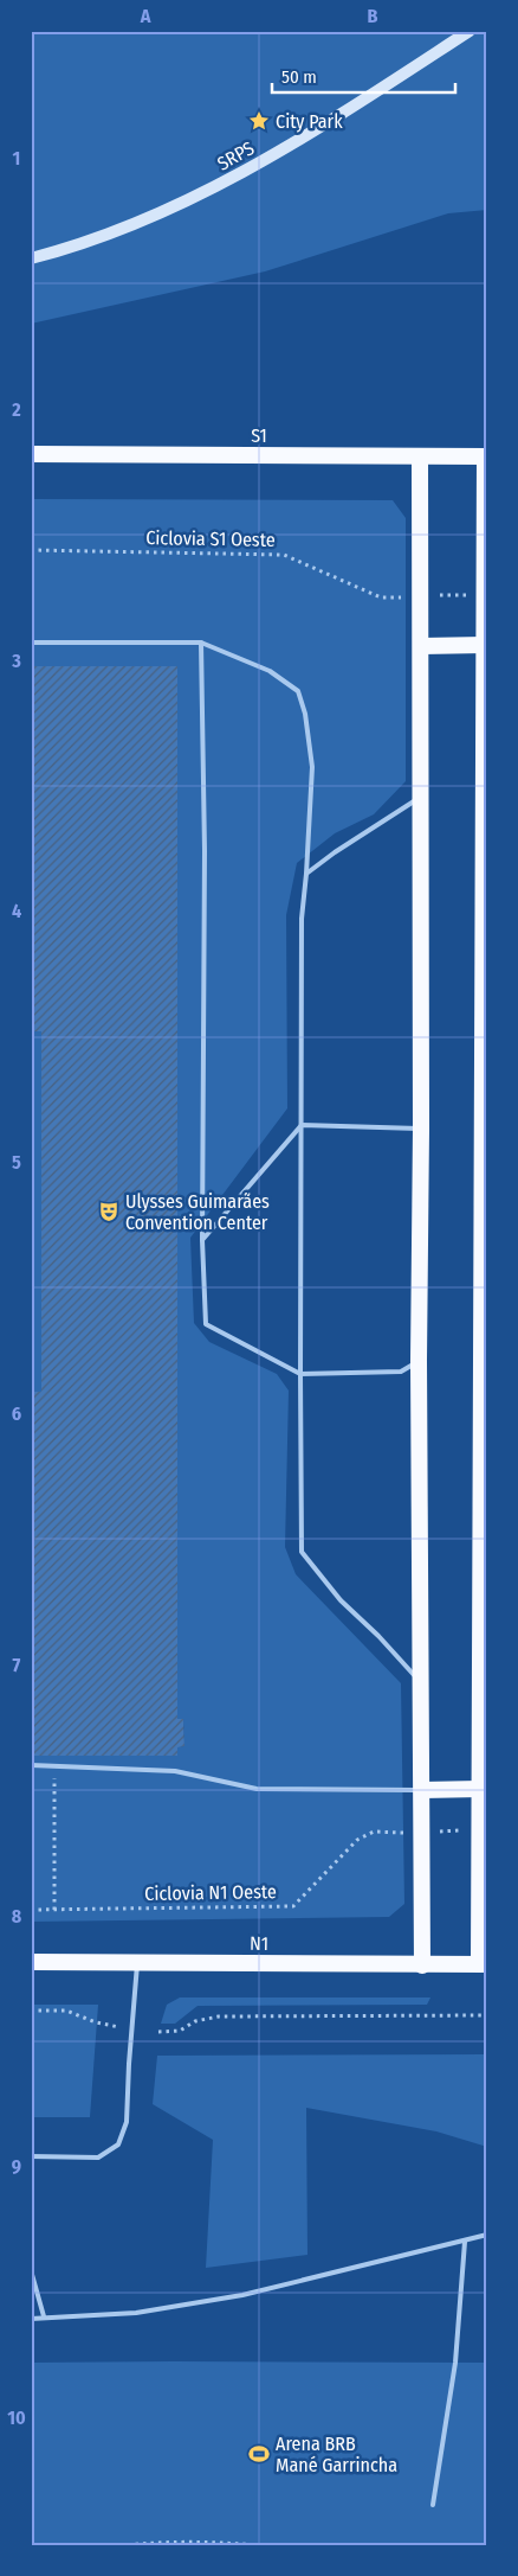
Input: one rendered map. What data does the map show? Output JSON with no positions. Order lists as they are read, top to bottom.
{
  "streets": {
    "highway": ["S1", "N1"],
    "main road": ["SRPS"],
    "path": ["Ciclovia S1 Oeste", "Ciclovia N1 Oeste"]
  },
  "places": {
    "place": ["City Park"],
    "theatre": ["Ulysses Guimarães Convention Center"],
    "sports": ["Arena BRB Mané Garrincha"]
  },
  "scale_bar": "50 m",
  "grid": {
    "columns": ["A", "B"],
    "rows": [
      "1",
      "2",
      "3",
      "4",
      "5",
      "6",
      "7",
      "8",
      "9",
      "10"
    ]
  }
}
